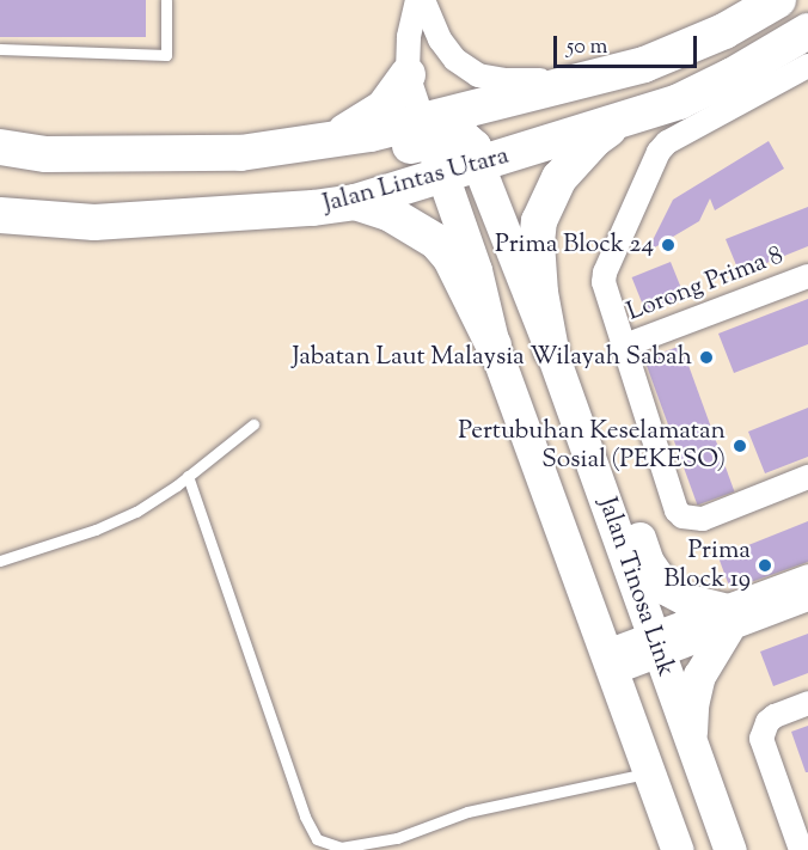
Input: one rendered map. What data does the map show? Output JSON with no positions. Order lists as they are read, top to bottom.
{
  "streets": {
    "main road": ["Jalan Lintas Utara", "Jalan Tinosa Link"],
    "street": ["Lorong Prima 8"]
  },
  "crossings": [
    ["Jalan Lintas Utara", "Jalan Tinosa Link"]
  ],
  "places": [
    "Prima Block 24",
    "Jabatan Laut Malaysia Wilayah Sabah",
    "Pertubuhan Keselamatan Sosial (PEKESO)",
    "Prima Block 19"
  ],
  "scale_bar": "50 m"
}
